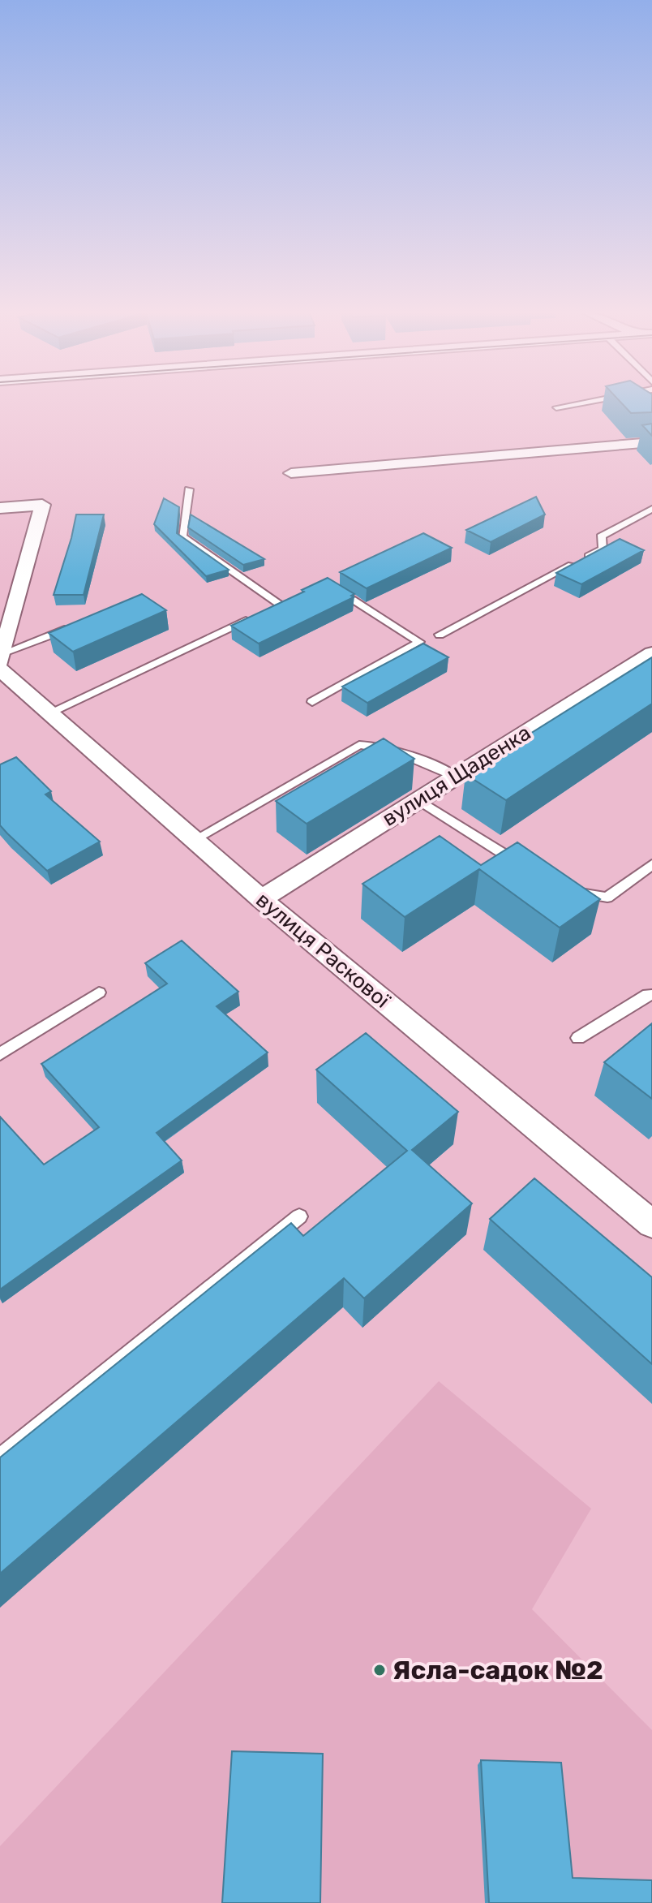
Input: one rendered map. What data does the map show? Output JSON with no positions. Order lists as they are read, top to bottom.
{
  "streets": {
    "street": ["вулиця Щаденка", "вулиця Раскової"]
  },
  "crossings": [
    ["вулиця Щаденка", "вулиця Раскової"]
  ],
  "places": ["Ясла-садок №2"]
}
